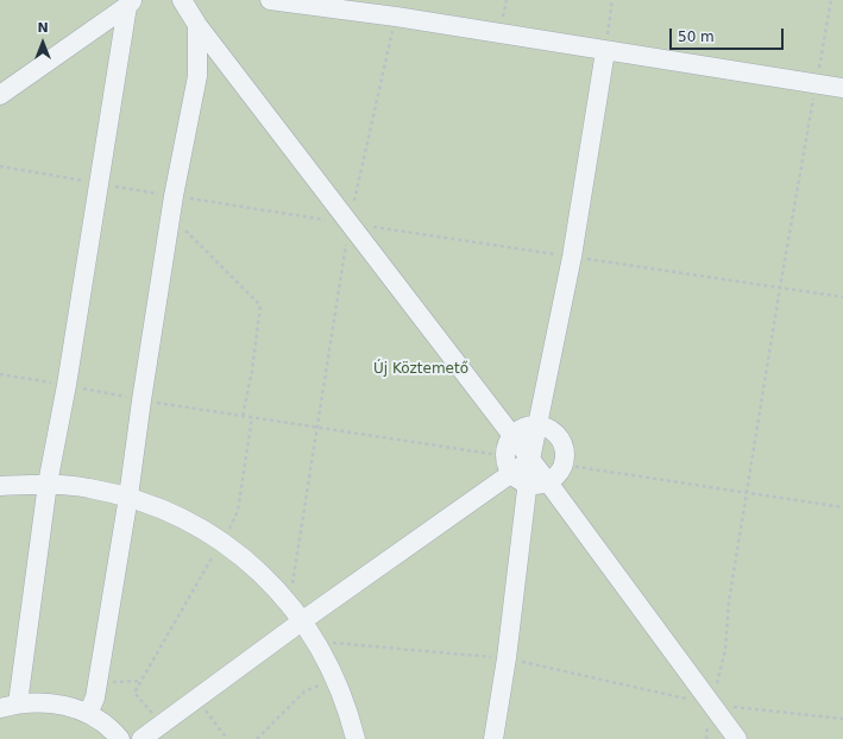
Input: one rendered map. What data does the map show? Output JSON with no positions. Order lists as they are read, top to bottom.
{
  "parks": ["Új Köztemető"],
  "scale_bar": "50 m",
  "north": "top"
}
